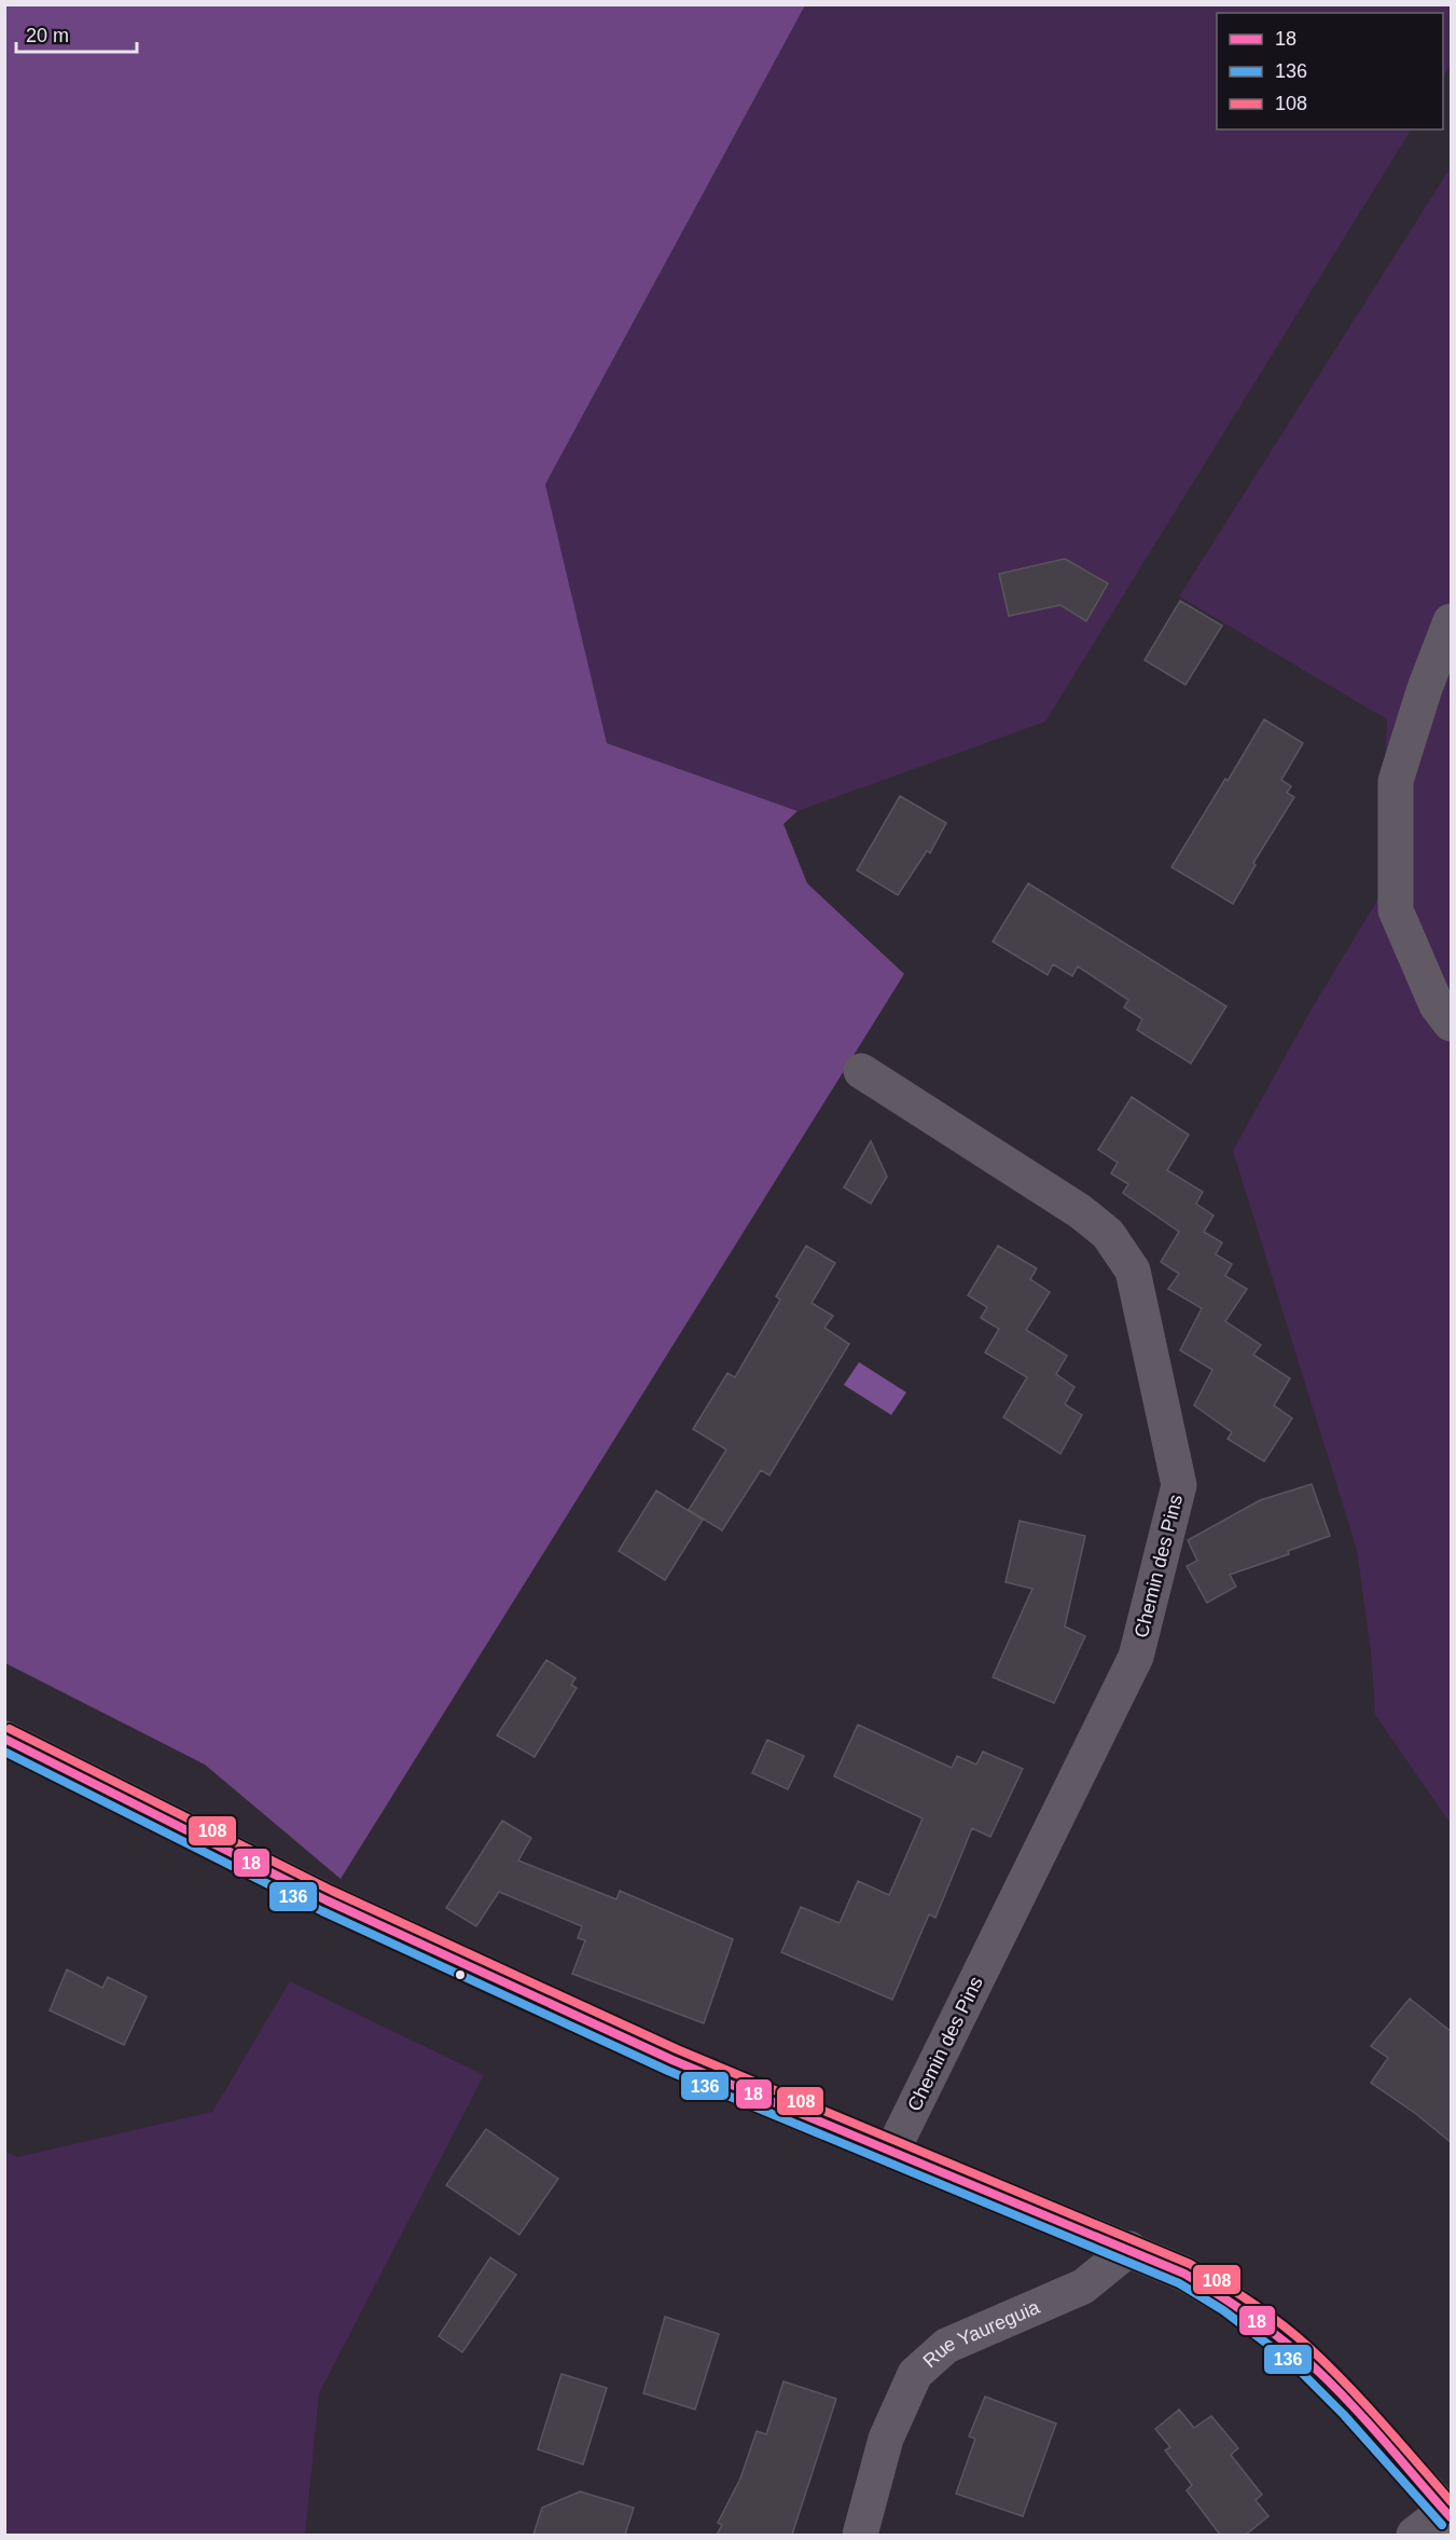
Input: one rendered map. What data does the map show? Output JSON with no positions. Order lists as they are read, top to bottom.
{
  "streets": {
    "street": ["Chemin des Pins", "Rue Yaureguia"]
  },
  "lines": ["transit line 108", "transit line 18", "transit line 136"],
  "legend": ["18", "136", "108"],
  "scale_bar": "20 m"
}
